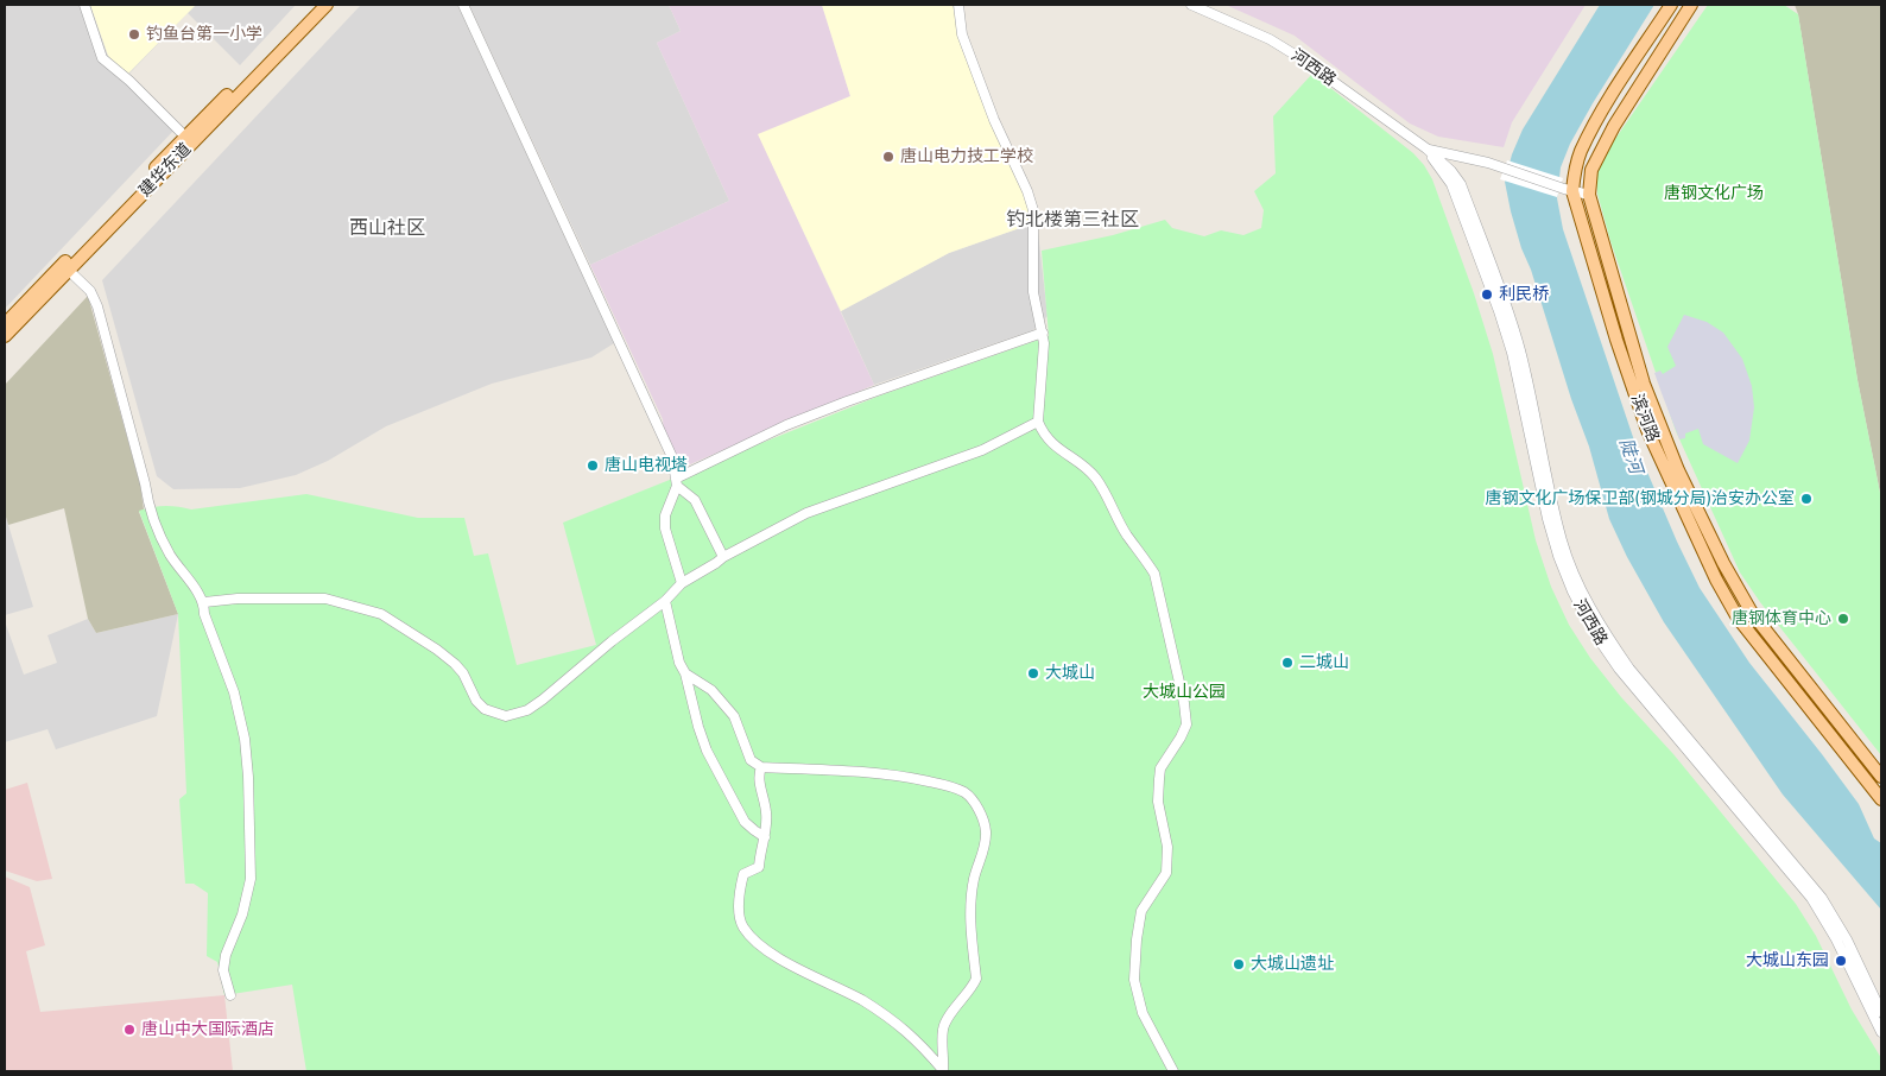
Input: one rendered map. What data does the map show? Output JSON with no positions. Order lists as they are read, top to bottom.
{
  "streets": {
    "main road": ["建华东道", "滨河路"],
    "street": ["河西路"]
  },
  "districts": ["钓北楼第三社区", "西山社区"],
  "water": ["陡河"],
  "parks": ["唐钢文化广场", "大城山公园"],
  "places": [
    "钓鱼台第一小学",
    "唐山电力技工学校",
    "利民桥",
    "唐山电视塔",
    "唐钢文化广场保卫部(钢城分局)治安办公室",
    "唐钢体育中心",
    "二城山",
    "大城山",
    "大城山东园",
    "大城山遗址",
    "唐山中大国际酒店"
  ]
}
